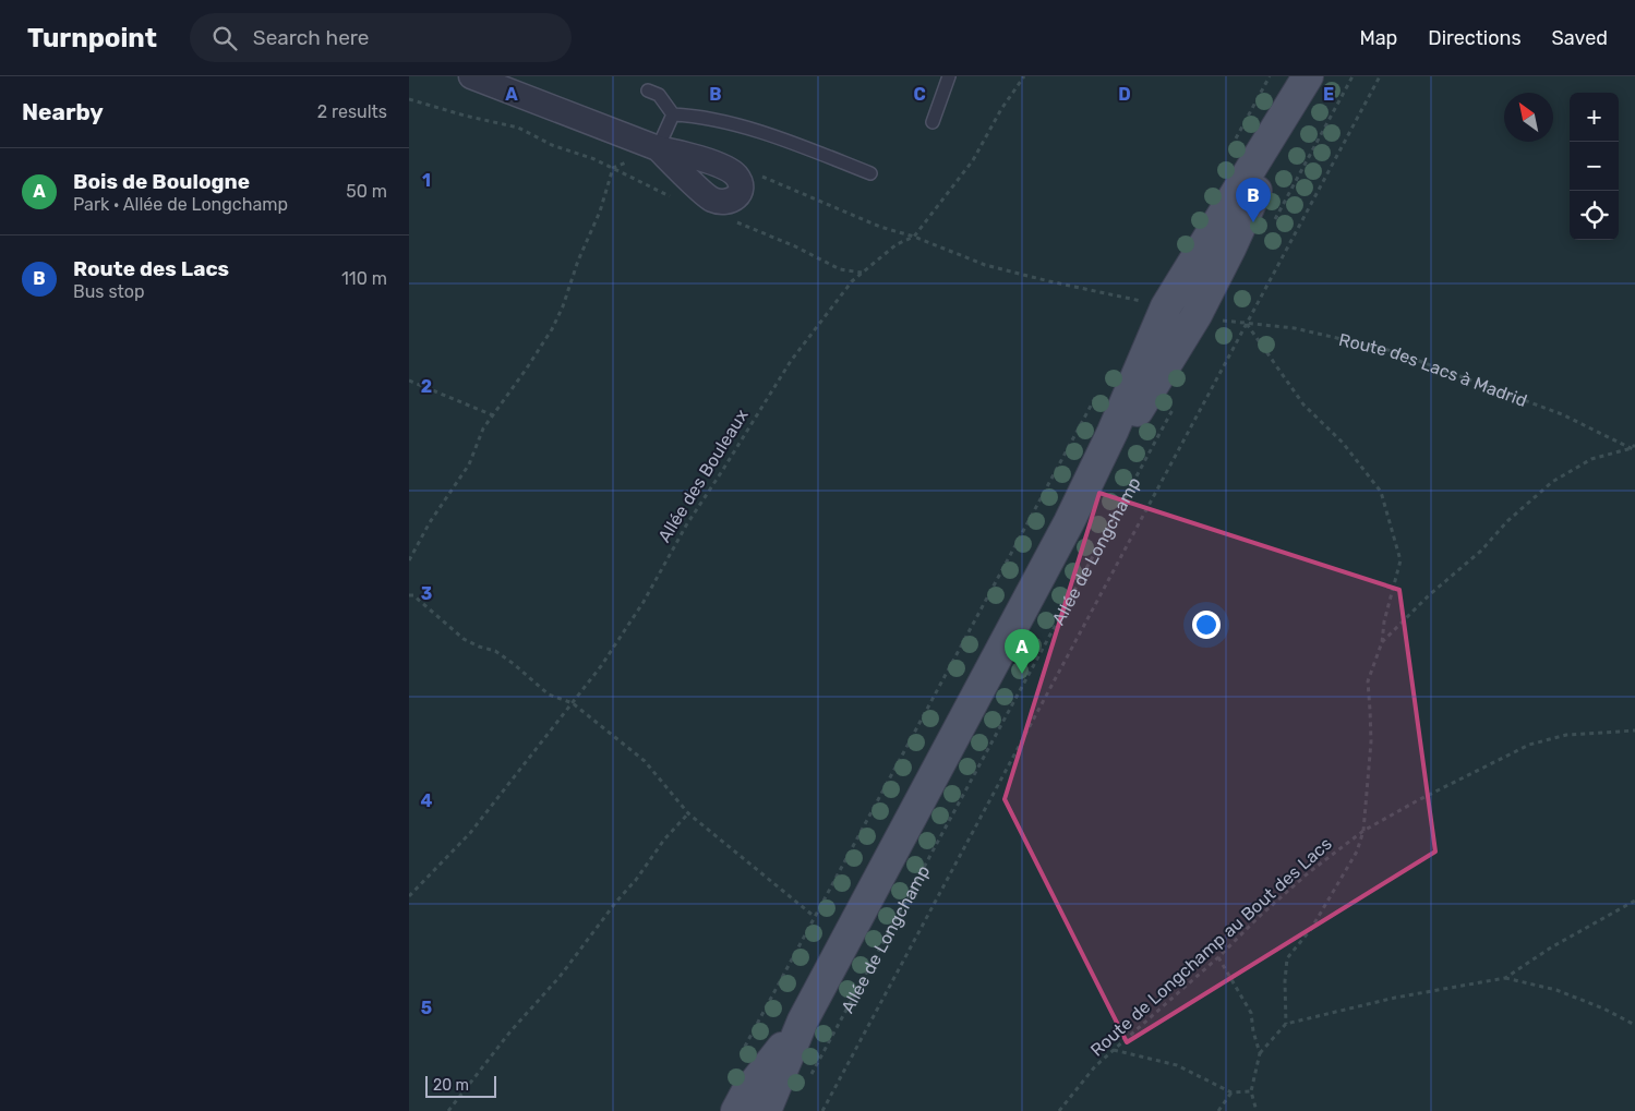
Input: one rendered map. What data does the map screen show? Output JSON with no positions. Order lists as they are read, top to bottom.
{
  "streets": {
    "main road": ["Allée de Longchamp"],
    "path": ["Route des Lacs à Madrid", "Allée des Bouleaux", "Route de Longchamp au Bout des Lacs"]
  },
  "scale_bar": "20 m",
  "north": "top left",
  "page": {
    "header": "Turnpoint",
    "search": "Search here",
    "nav": ["Map", "Directions", "Saved"],
    "heading": ["Nearby", "2 results"],
    "map_buttons": ["+", "−"],
    "list": [
      {
        "mark": "A",
        "name": "Bois de Boulogne",
        "note": "Park · Allée de Longchamp",
        "value": "50 m"
      },
      {
        "mark": "B",
        "name": "Route des Lacs",
        "note": "Bus stop",
        "value": "110 m"
      }
    ],
    "pins": ["B", "A"],
    "scale": "20 m"
  },
  "grid": {
    "columns": [
      "A",
      "B",
      "C",
      "D",
      "E"
    ],
    "rows": [
      "1",
      "2",
      "3",
      "4",
      "5"
    ]
  }
}
